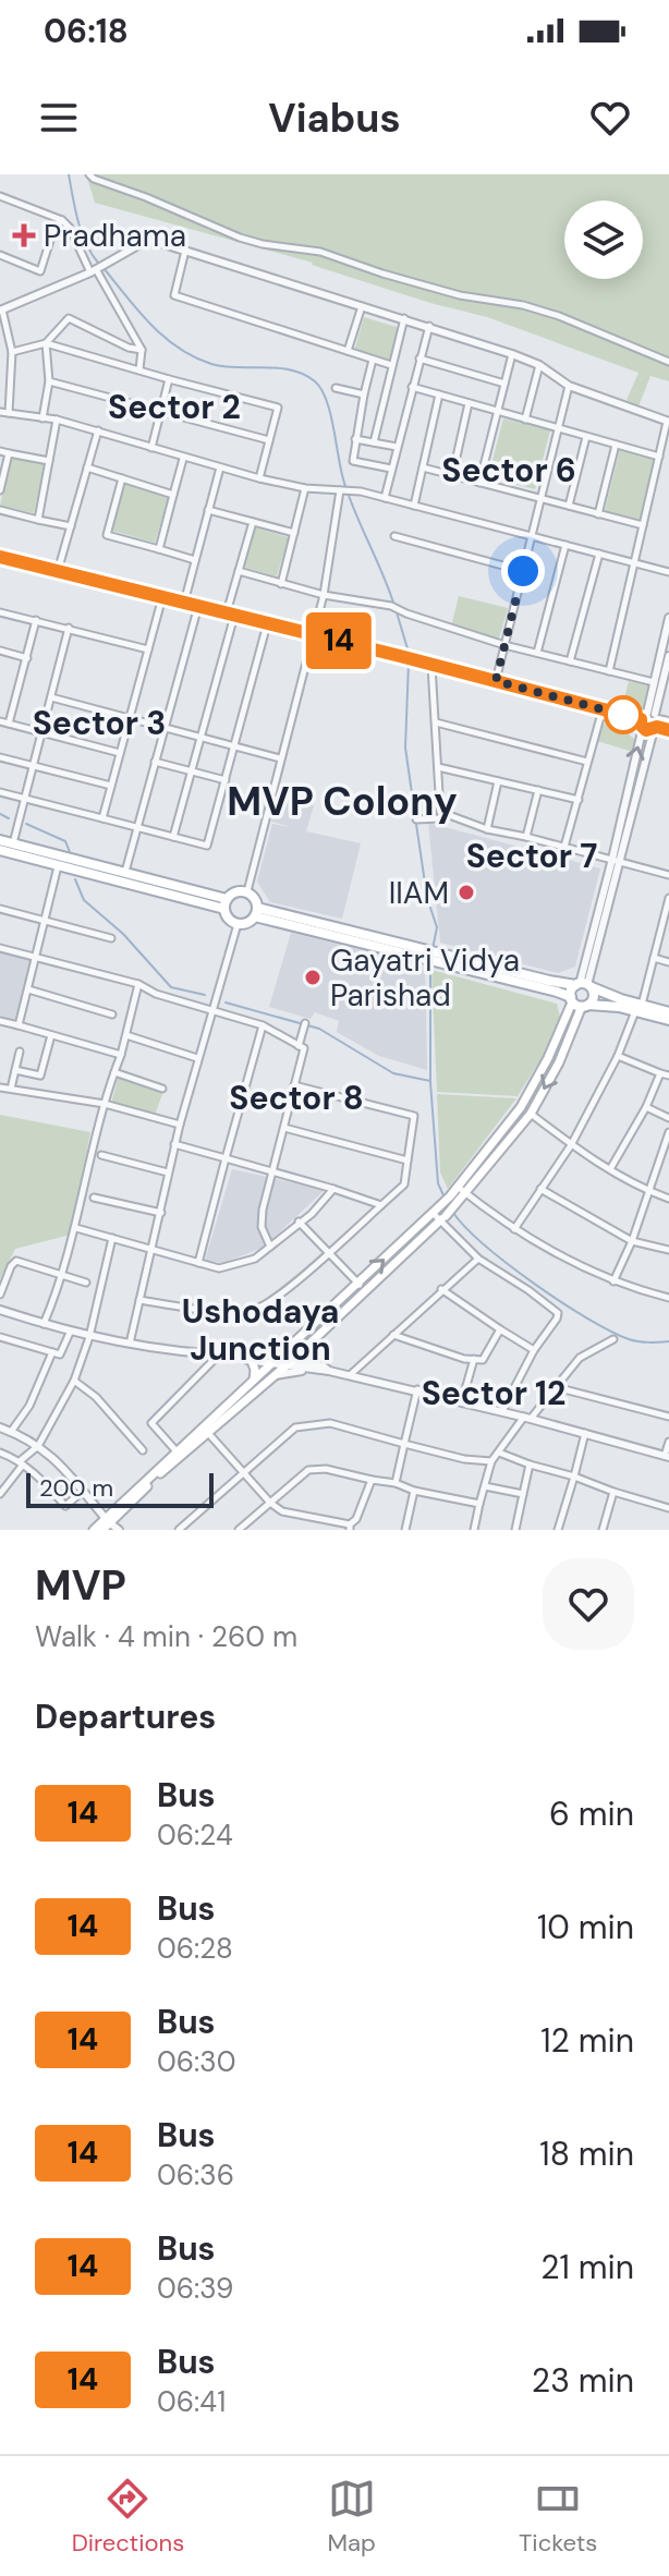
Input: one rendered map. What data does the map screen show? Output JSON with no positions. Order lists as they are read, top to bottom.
{
  "districts": [
    "Sector 2",
    "Sector 6",
    "Sector 3",
    "MVP Colony",
    "Sector 7",
    "Sector 8",
    "Ushodaya Junction",
    "Sector 12"
  ],
  "places": {
    "health": ["Pradhama"],
    "other": ["IIAM", "Gayatri Vidya Parishad"]
  },
  "lines": ["bus line 14"],
  "scale_bar": "200 m",
  "page": {
    "status": "06:18",
    "header": "Viabus",
    "on_map": "14",
    "scale": "200 m",
    "heading": [
      ["MVP", "Walk · 4 min · 260 m"],
      "Departures"
    ],
    "list": [
      {
        "mark": "14",
        "name": "Bus",
        "note": "06:24",
        "value": "6 min"
      },
      {
        "mark": "14",
        "name": "Bus",
        "note": "06:28",
        "value": "10 min"
      },
      {
        "mark": "14",
        "name": "Bus",
        "note": "06:30",
        "value": "12 min"
      },
      {
        "mark": "14",
        "name": "Bus",
        "note": "06:36",
        "value": "18 min"
      },
      {
        "mark": "14",
        "name": "Bus",
        "note": "06:39",
        "value": "21 min"
      },
      {
        "mark": "14",
        "name": "Bus",
        "note": "06:41",
        "value": "23 min"
      }
    ],
    "tabs": ["Directions", "Map", "Tickets"]
  }
}
